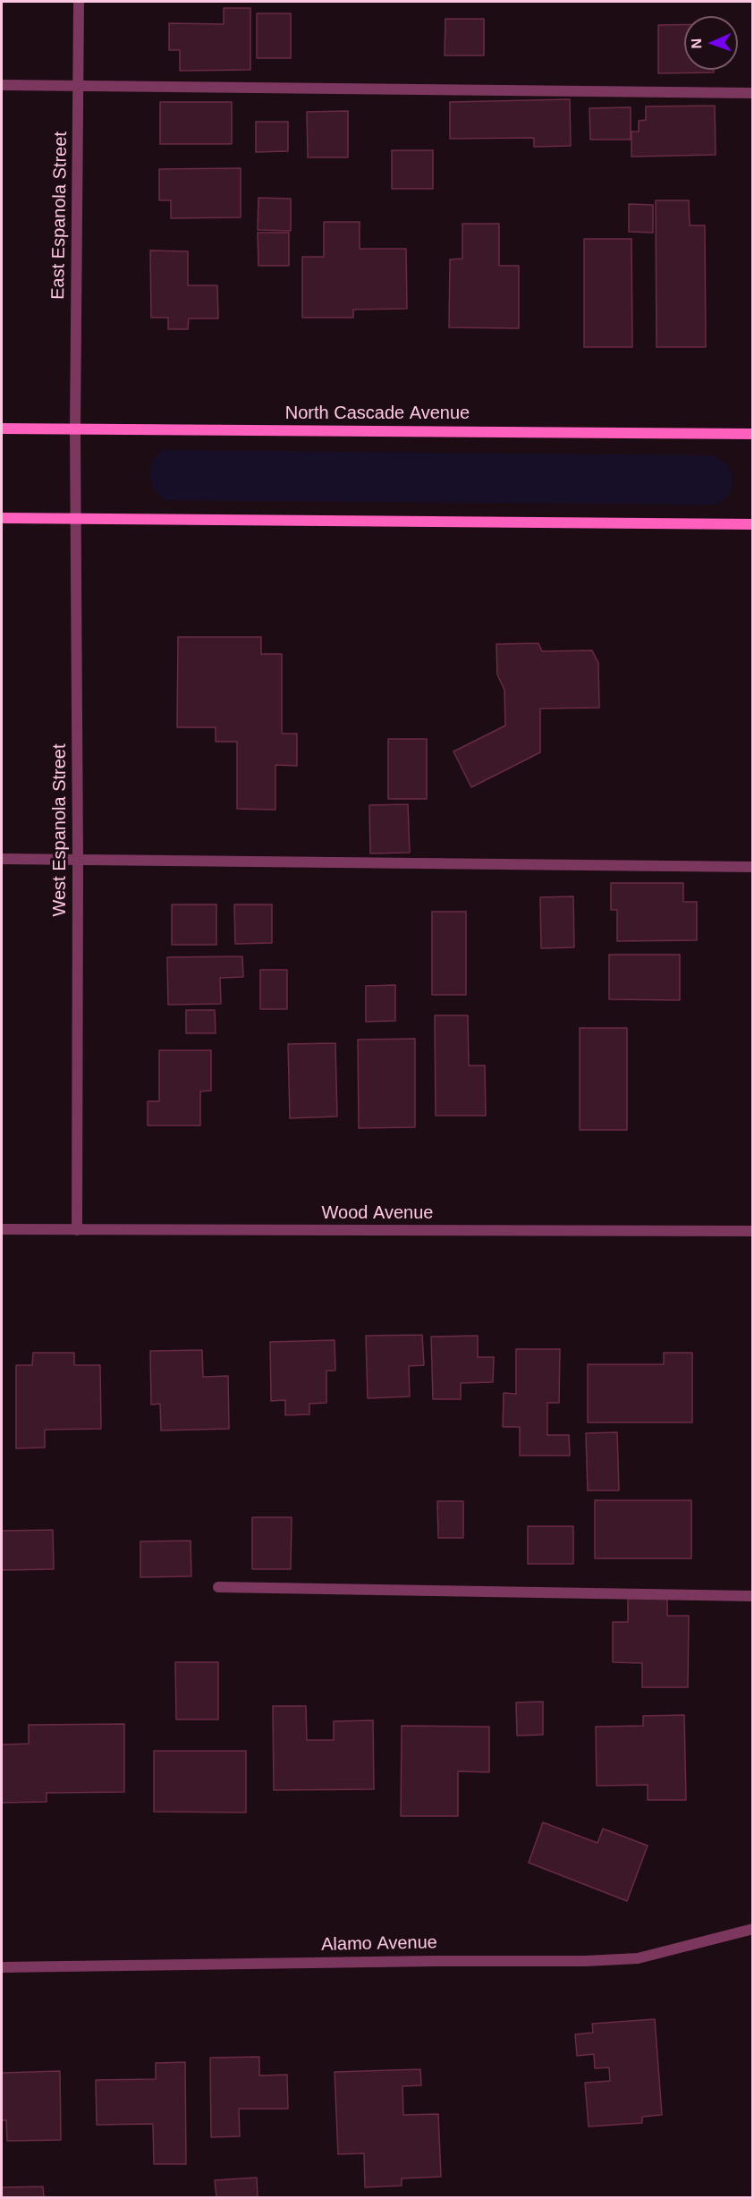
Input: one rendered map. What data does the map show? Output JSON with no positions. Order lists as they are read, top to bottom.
{
  "streets": {
    "main road": ["North Cascade Avenue"],
    "street": [
      "East Espanola Street",
      "West Espanola Street",
      "Wood Avenue",
      "Alamo Avenue"
    ]
  },
  "crossings": [
    ["East Espanola Street", "North Cascade Avenue"],
    ["East Espanola Street", "West Espanola Street"],
    ["North Cascade Avenue", "West Espanola Street"],
    ["West Espanola Street", "Wood Avenue"]
  ],
  "north": "left"
}
